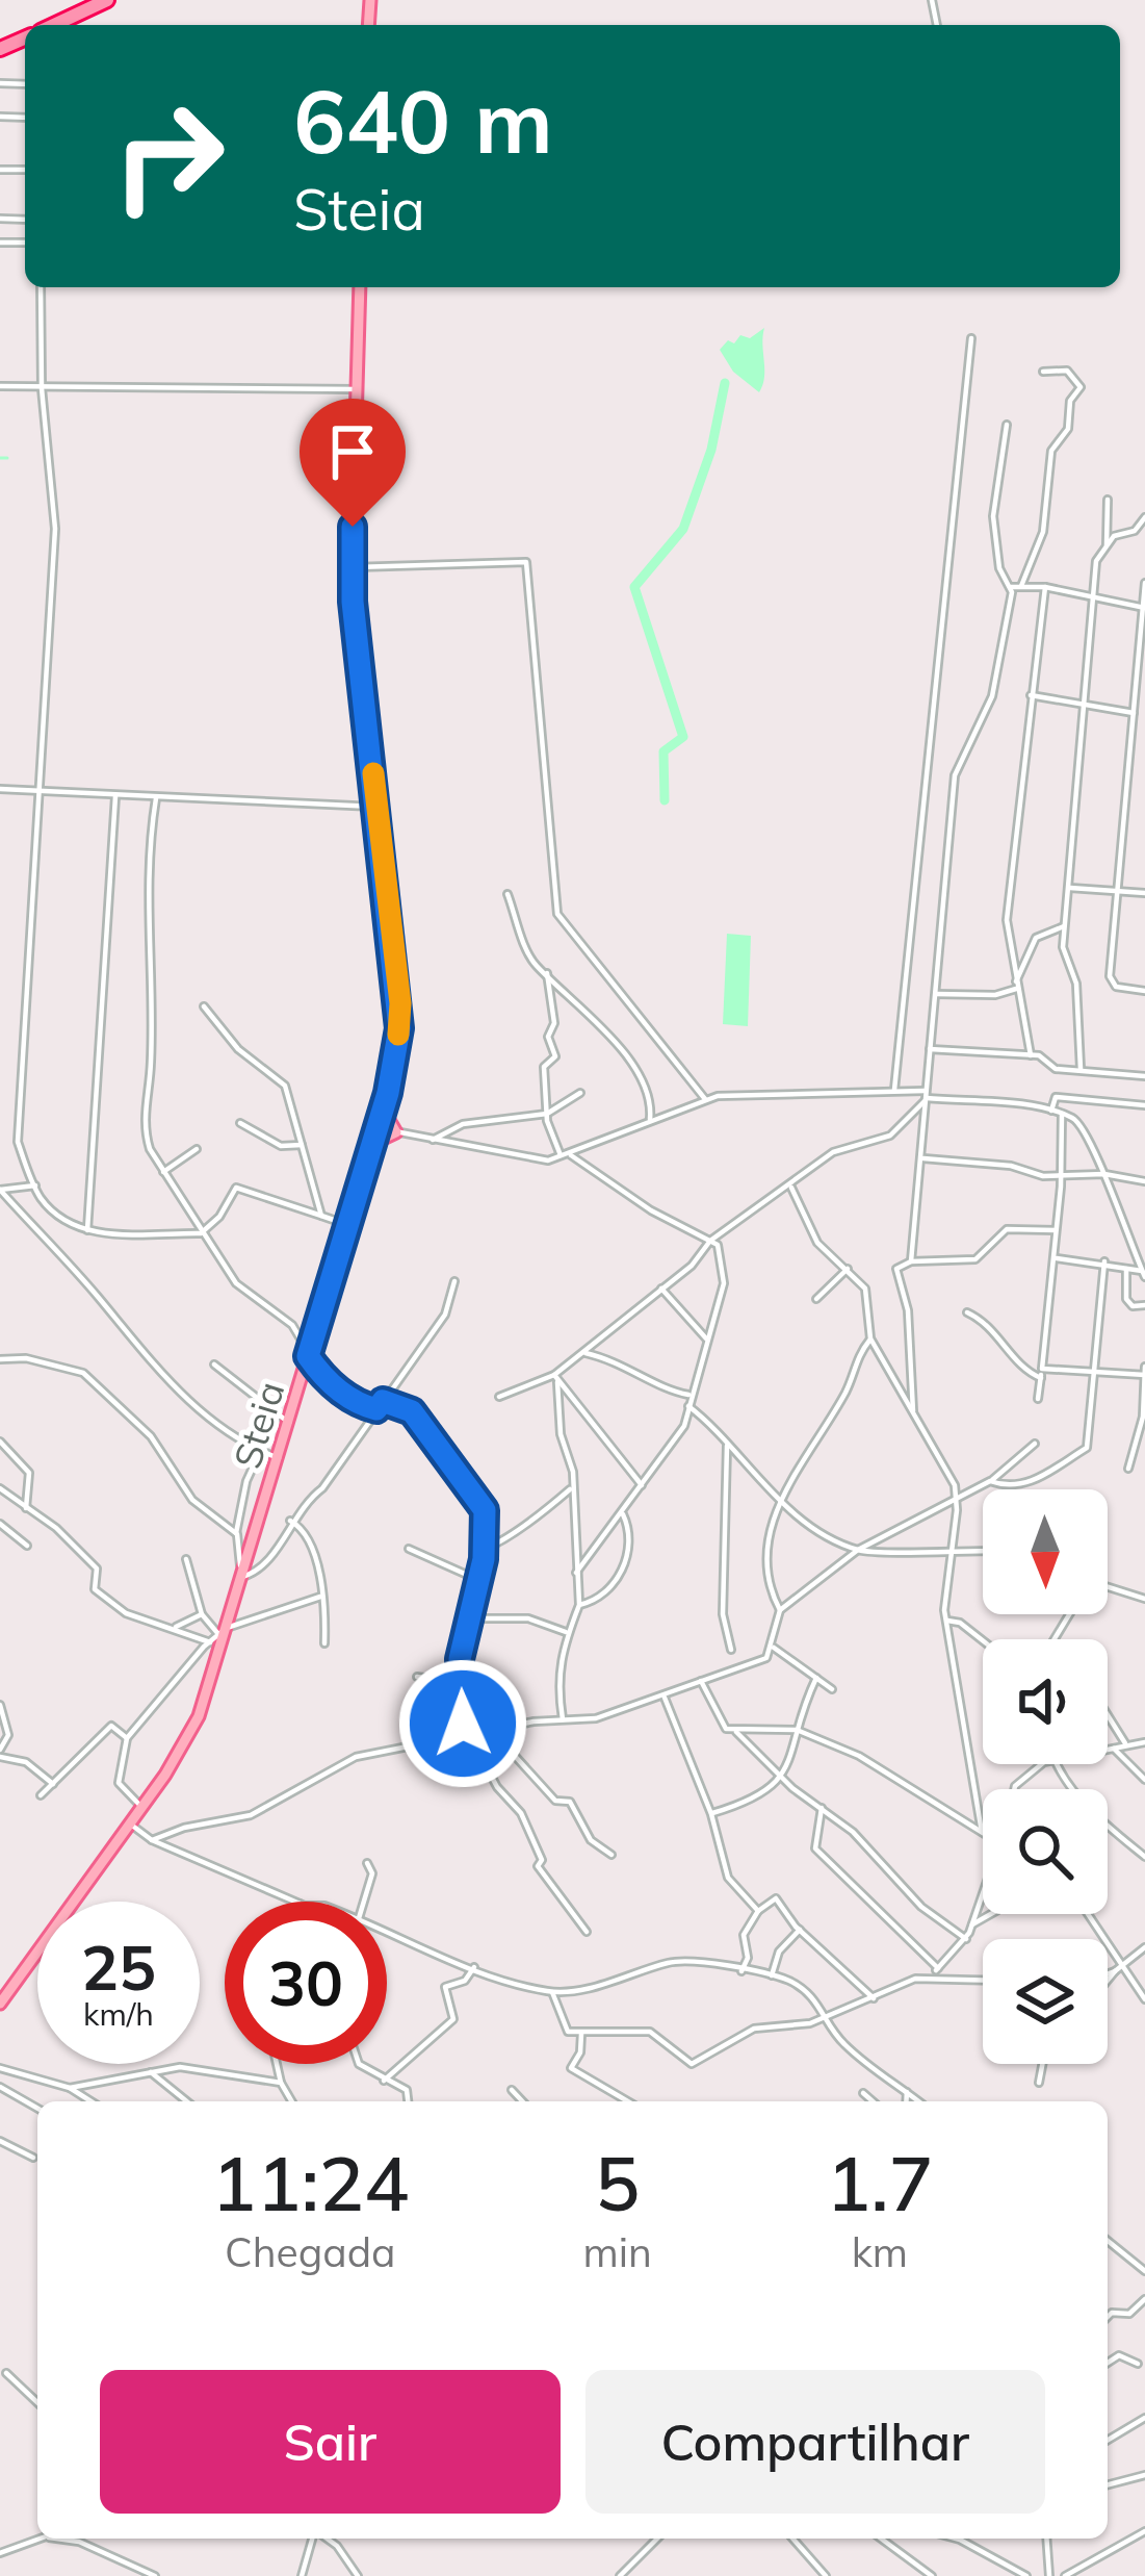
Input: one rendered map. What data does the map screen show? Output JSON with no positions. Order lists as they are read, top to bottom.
{
  "streets": {
    "main road": ["Steia"]
  },
  "north": "bottom",
  "page": {
    "turn": ["640 m", "Steia"],
    "speed": "25 km/h",
    "limit": "30",
    "eta": [
      "11:24",
      "Chegada",
      "5",
      "min",
      "1.7",
      "km"
    ],
    "buttons": ["Sair", "Compartilhar"]
  }
}
